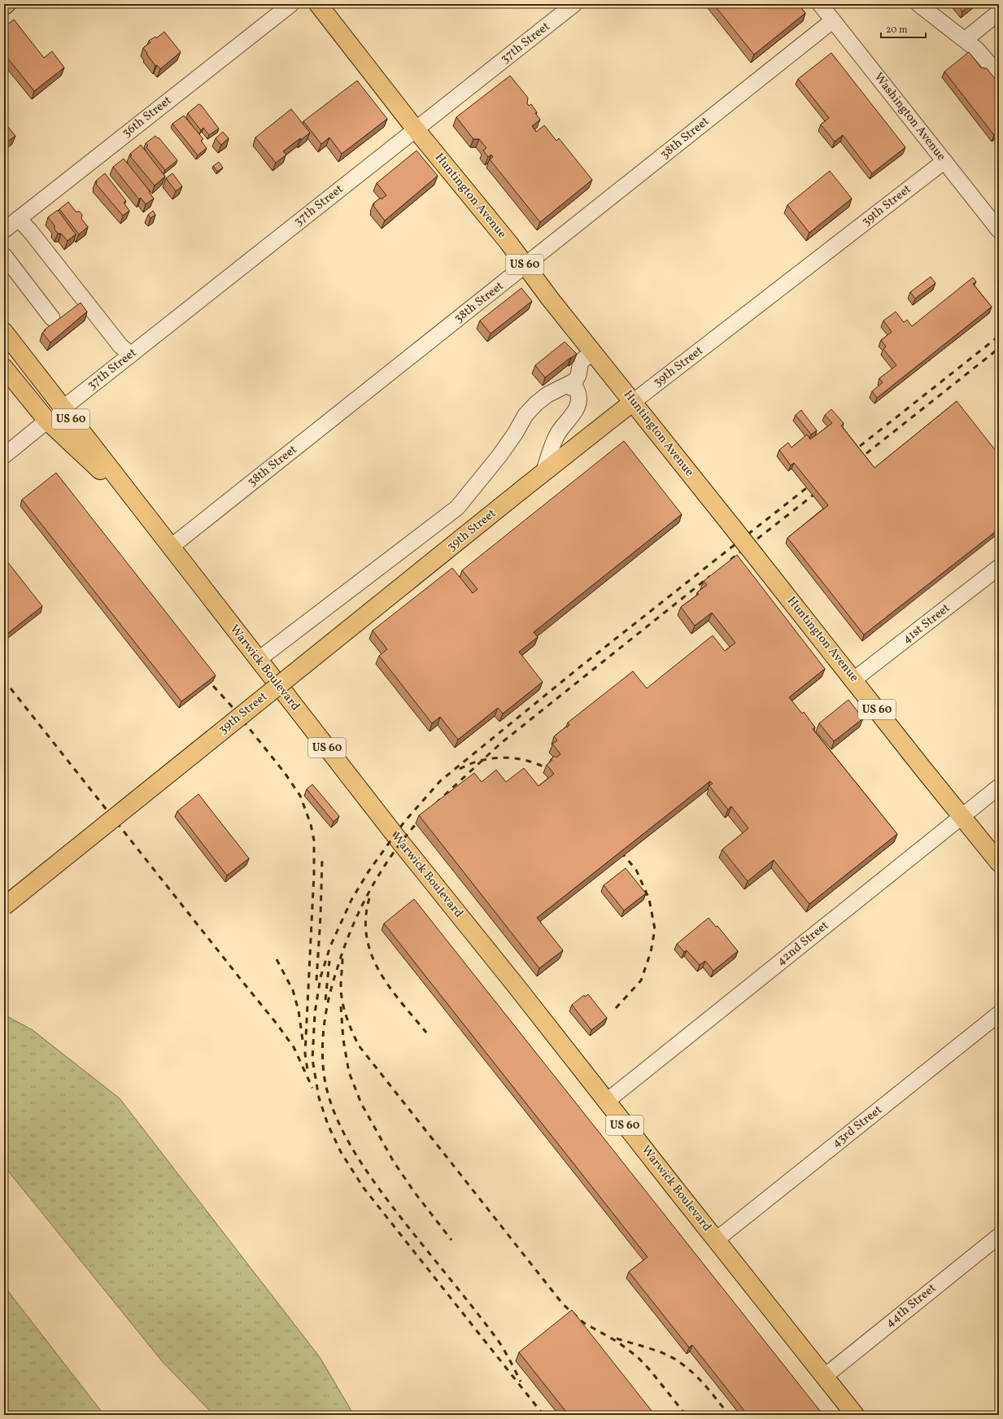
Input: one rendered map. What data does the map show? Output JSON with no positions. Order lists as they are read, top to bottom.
{
  "streets": {
    "main road": [
      "Huntington Avenue",
      "39th Street",
      "US 60",
      "Warwick Boulevard"
    ],
    "street": [
      "37th Street",
      "36th Street",
      "Washington Avenue",
      "38th Street",
      "41st Street",
      "42nd Street",
      "43rd Street",
      "44th Street"
    ]
  },
  "crossings": [
    ["37th Street", "Huntington Avenue"],
    ["37th Street", "Warwick Boulevard"],
    ["Washington Avenue", "38th Street"],
    ["Washington Avenue", "39th Street"],
    ["38th Street", "Huntington Avenue"],
    ["38th Street", "Warwick Boulevard"],
    ["Huntington Avenue", "39th Street"],
    ["Huntington Avenue", "41st Street"],
    ["Huntington Avenue", "42nd Street"],
    ["Warwick Boulevard", "42nd Street"],
    ["Warwick Boulevard", "43rd Street"],
    ["Warwick Boulevard", "44th Street"]
  ],
  "scale_bar": "20 m"
}
